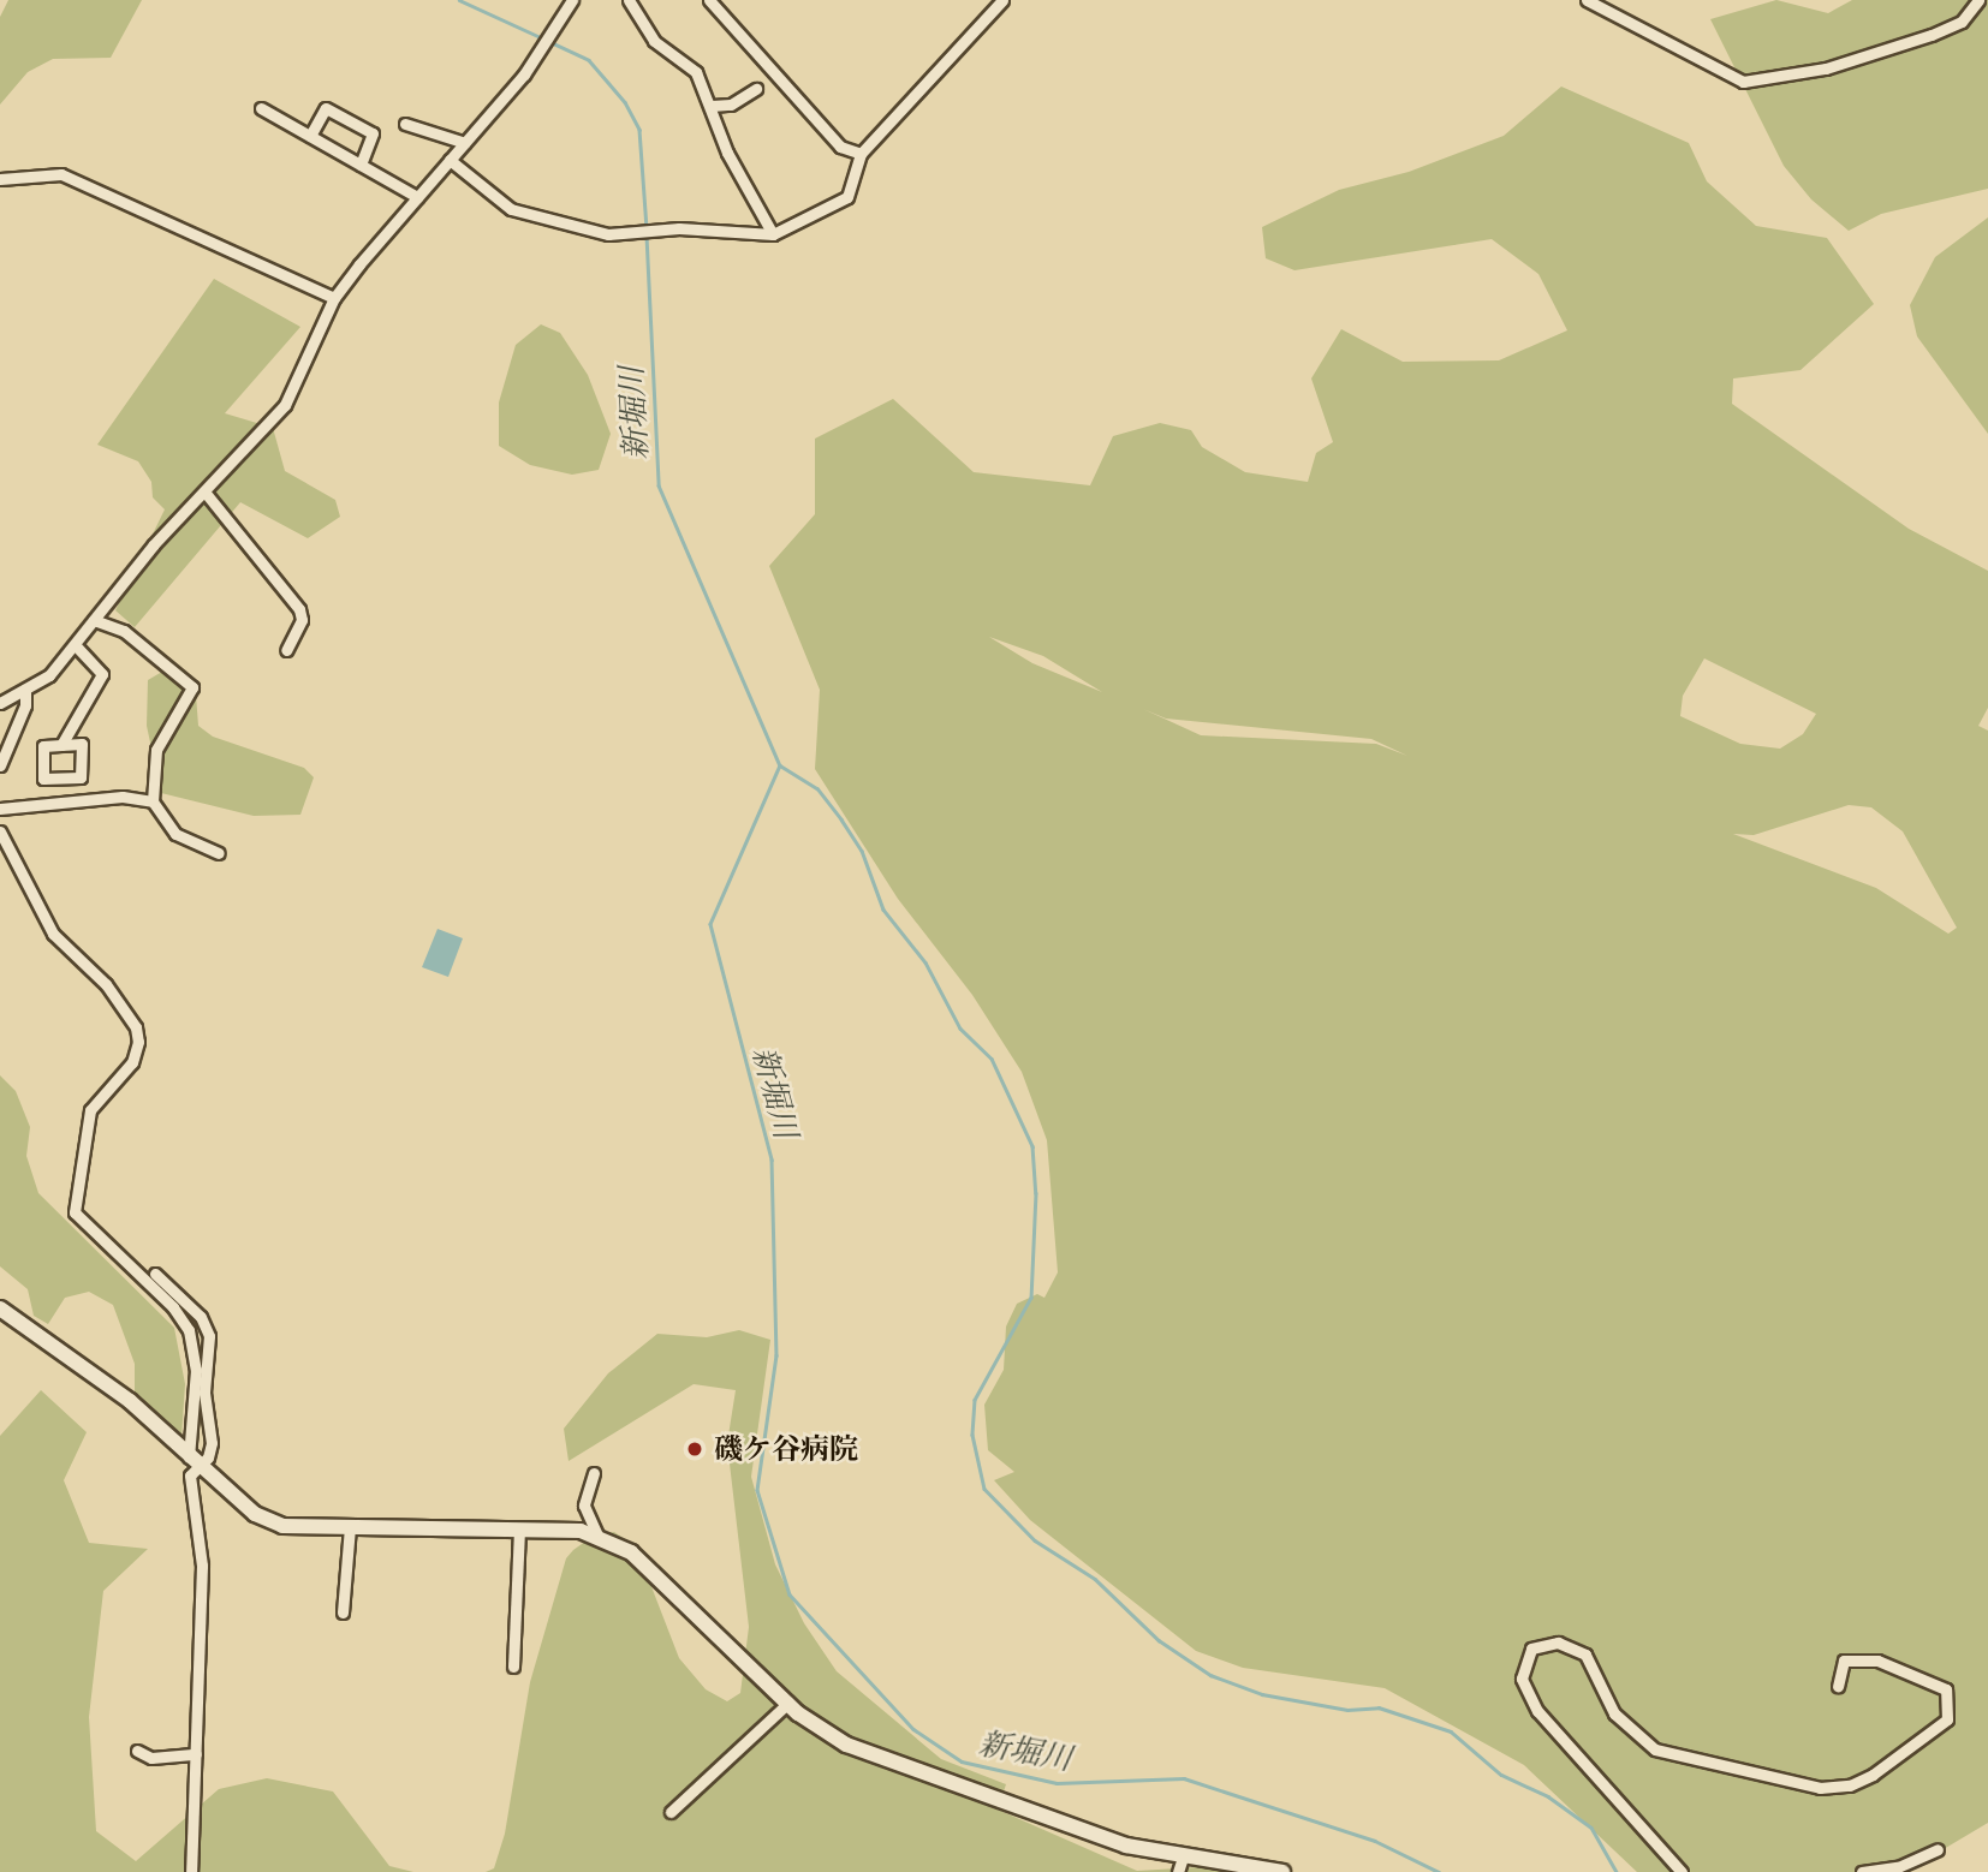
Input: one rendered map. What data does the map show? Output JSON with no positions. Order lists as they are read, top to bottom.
{
  "water": ["新堀川"],
  "places": ["磯ケ谷病院"]
}
